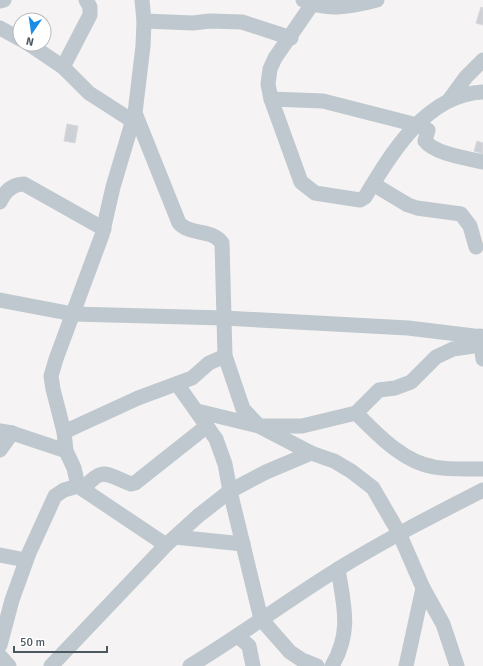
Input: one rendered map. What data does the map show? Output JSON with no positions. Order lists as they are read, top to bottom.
{
  "scale_bar": "50 m",
  "north": "bottom"
}
